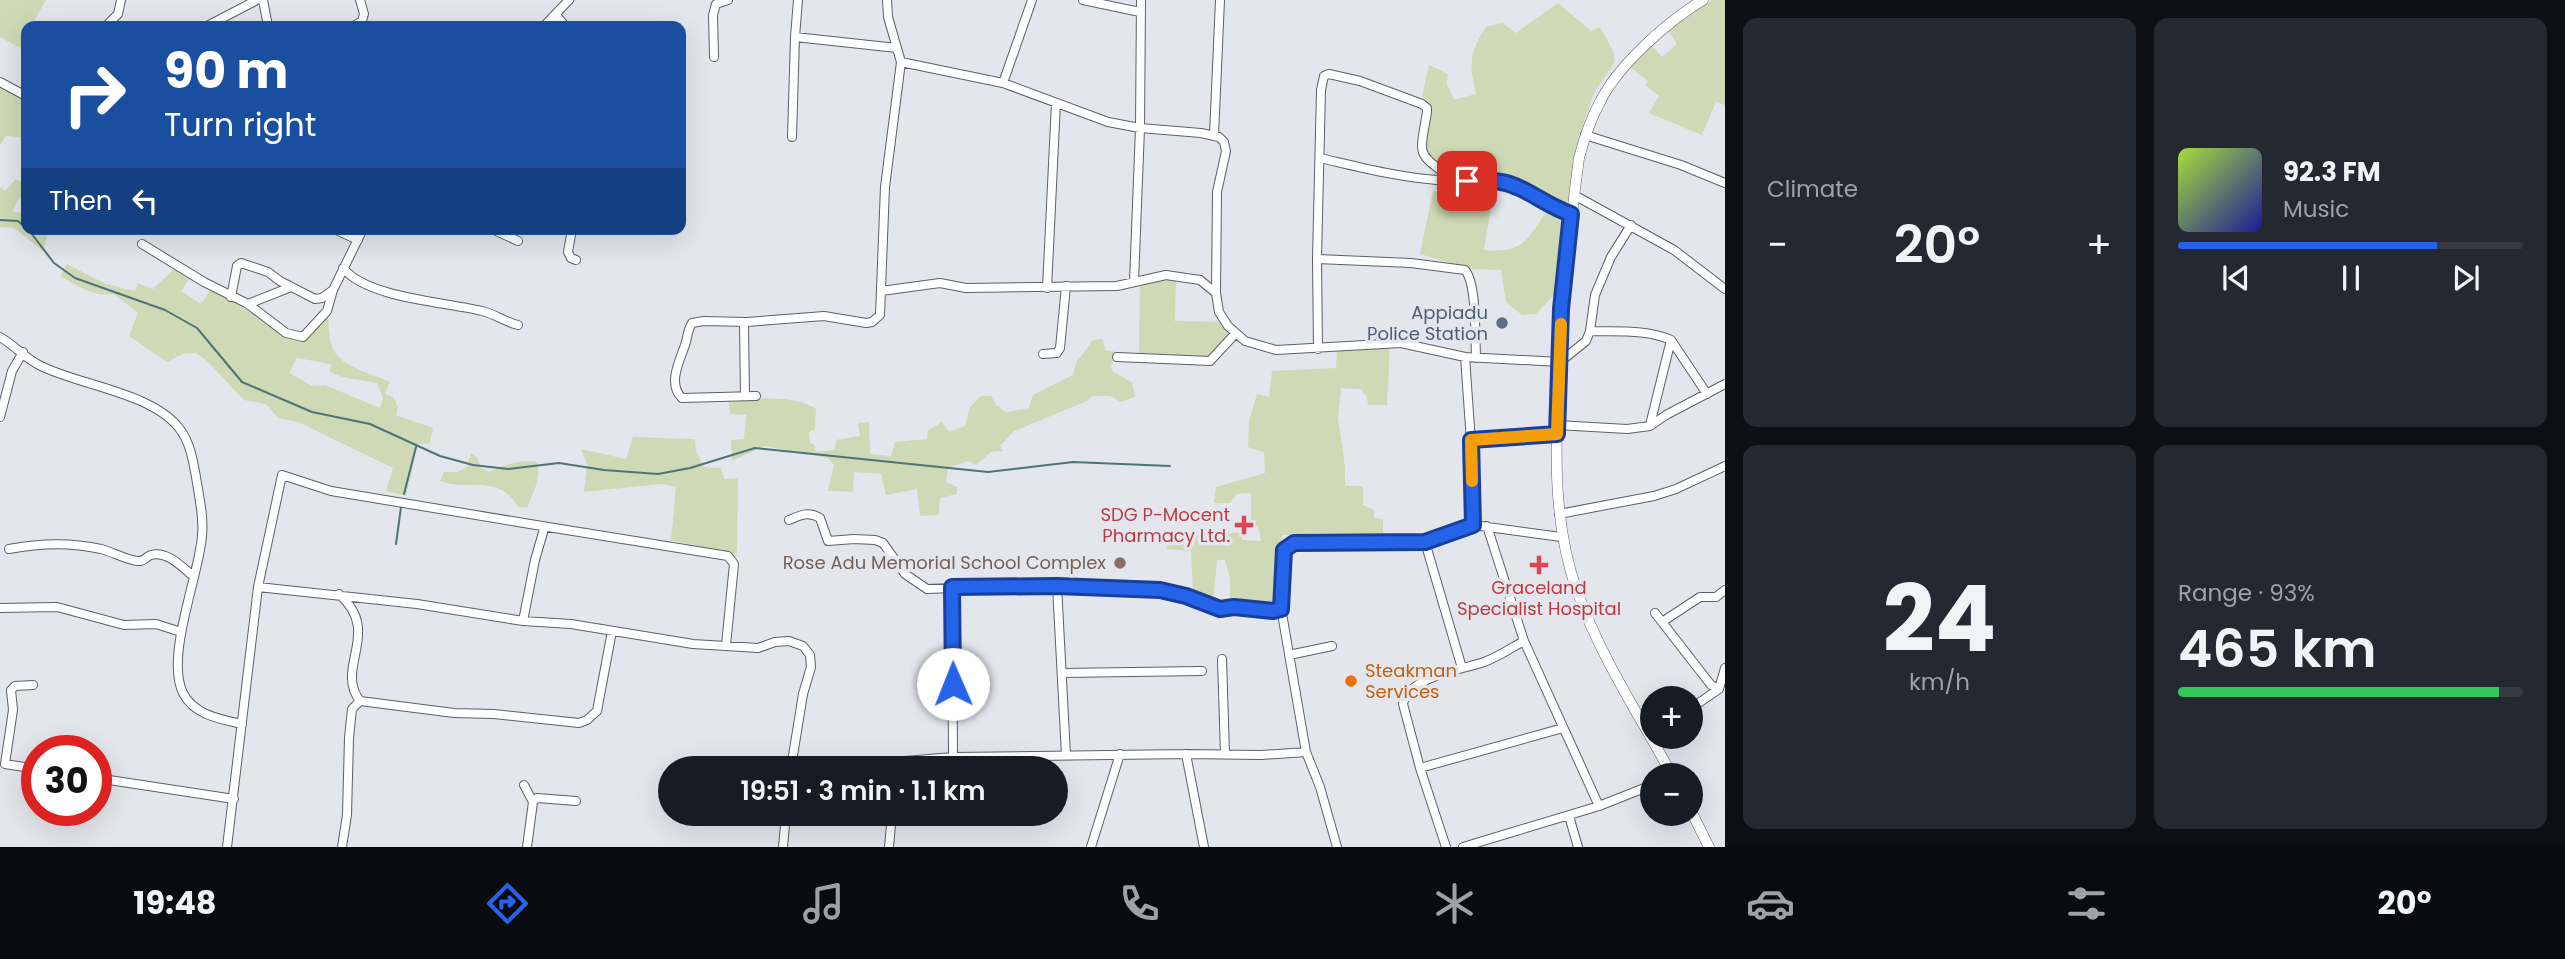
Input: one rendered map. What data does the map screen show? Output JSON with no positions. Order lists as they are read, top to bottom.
{
  "places": {
    "other": ["Appiadu Police Station", "Rose Adu Memorial School Complex", "Steakman Services"],
    "health": ["SDG P-Mocent Pharmacy Ltd.", "Graceland Specialist Hospital"]
  },
  "page": {
    "tile": [
      "Climate",
      ["24", "km/h"],
      ["Range · 93%", "465 km"]
    ],
    "turn": ["90 m", "Turn right"],
    "song": ["92.3 FM", "Music"],
    "then": "Then",
    "heat": ["−", "20°", "+"],
    "map_buttons": ["+", "−"],
    "limit": "30",
    "trip": "19:51 · 3 min · 1.1 km",
    "tabs": ["19:48", "20°"]
  }
}
